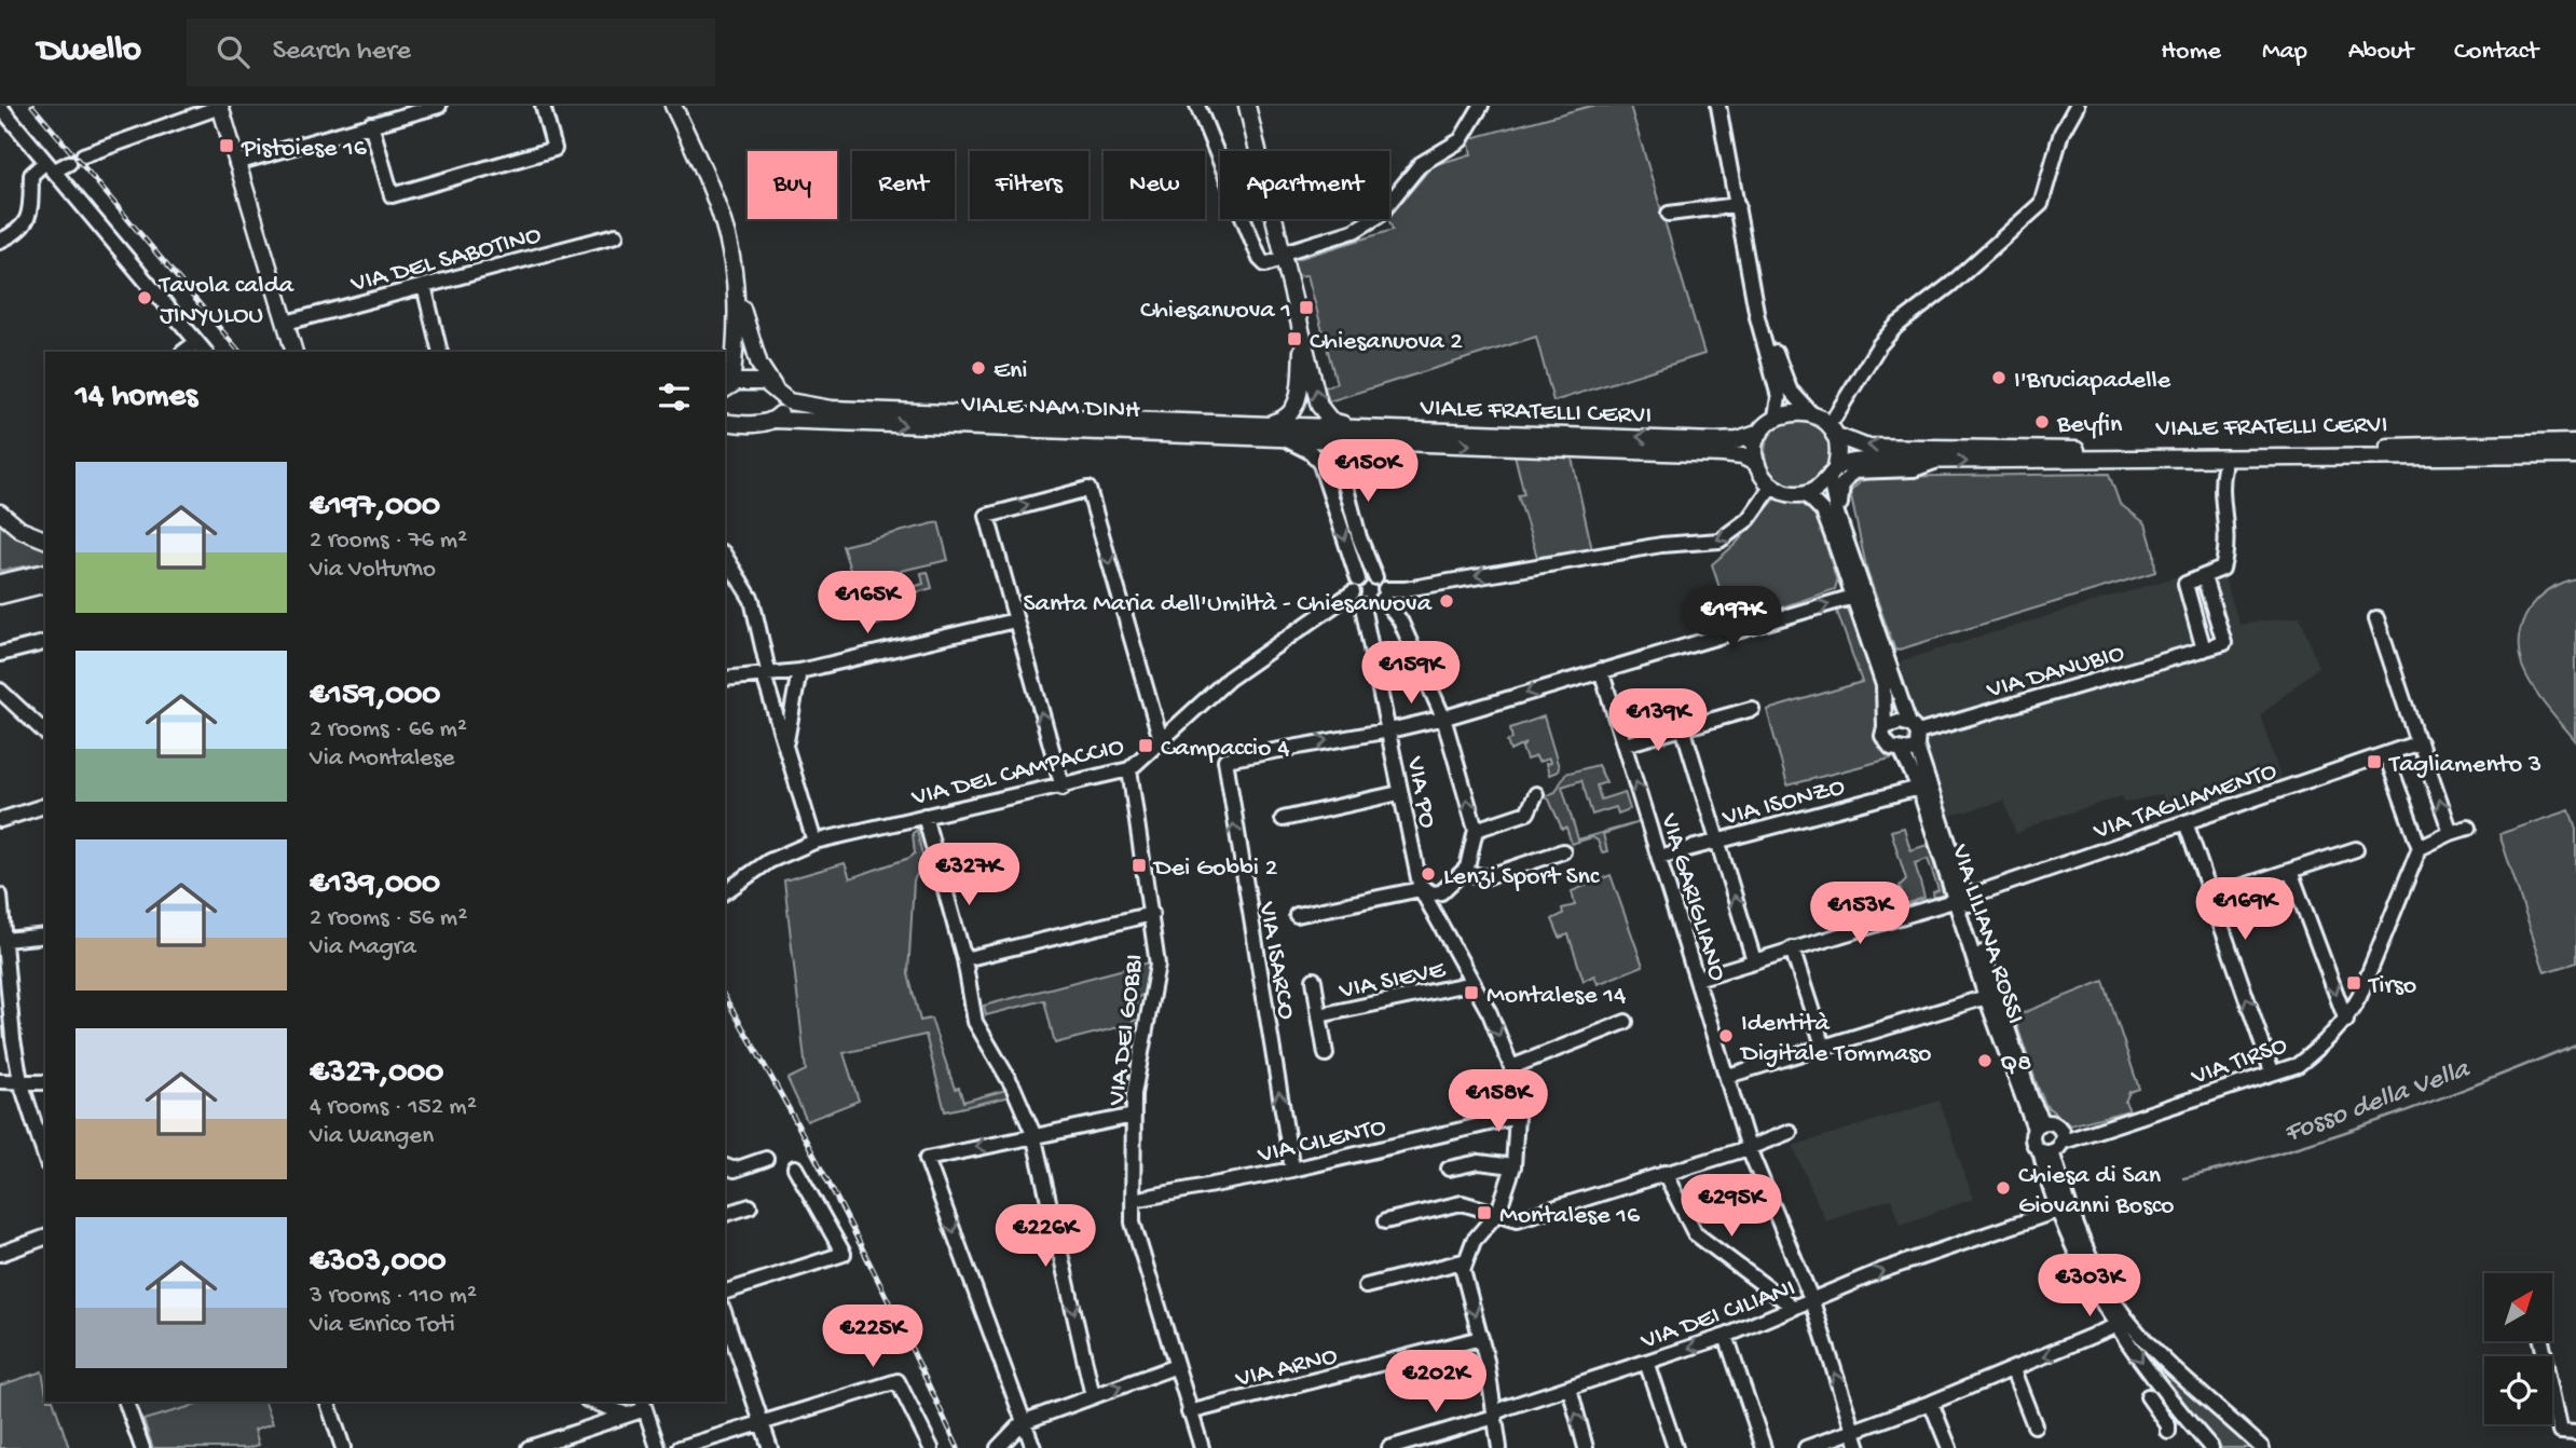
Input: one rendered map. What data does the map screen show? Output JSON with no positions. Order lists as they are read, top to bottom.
{
  "streets": {
    "main road": ["VIALE NAM DINH", "VIALE FRATELLI CERVI"],
    "street": [
      "VIA DEL SABOTINO",
      "VIA DANUBIO",
      "VIA DEL CAMPACCIO",
      "VIA PO",
      "VIA TAGLIAMENTO",
      "VIA ISONZO",
      "VIA GARIGLIANO",
      "VIA LILIANA ROSSI",
      "VIA ISARCO",
      "VIA SIEVE",
      "VIA DEI GOBBI",
      "VIA TIRSO",
      "VIA CILENTO",
      "VIA DEI CILIANI",
      "VIA ARNO"
    ]
  },
  "crossings": [
    ["VIALE NAM DINH", "VIALE FRATELLI CERVI"],
    ["VIALE NAM DINH", "VIA PO"],
    ["VIA DANUBIO", "VIA LILIANA ROSSI"],
    ["VIA DEL CAMPACCIO", "VIA PO"],
    ["VIA DEL CAMPACCIO", "VIA DEI GOBBI"],
    ["VIA PO", "VIA ISARCO"],
    ["VIA PO", "VIA SIEVE"],
    ["VIA PO", "VIA CILENTO"],
    ["VIA TAGLIAMENTO", "VIA GARIGLIANO"],
    ["VIA TAGLIAMENTO", "VIA LILIANA ROSSI"],
    ["VIA ISONZO", "VIA GARIGLIANO"],
    ["VIA ISONZO", "VIA LILIANA ROSSI"],
    ["VIA GARIGLIANO", "VIA DEI CILIANI"],
    ["VIA LILIANA ROSSI", "VIA TIRSO"],
    ["VIA ISARCO", "VIA CILENTO"],
    ["VIA DEI GOBBI", "VIA CILENTO"],
    ["VIA DEI GOBBI", "VIA ARNO"]
  ],
  "water": ["Fosso della Vella"],
  "places": {
    "transit": [
      "Pistoiese 16",
      "Chiesanuova 1",
      "Chiesanuova 2",
      "Campaccio 4",
      "Tagliamento 3",
      "Dei Gobbi 2",
      "Tirso",
      "Montalese 14",
      "Montalese 16"
    ],
    "other": [
      "Tavola calda JINYULOU",
      "Eni",
      "I'Bruciapadelle",
      "Beyfin",
      "Santa Maria dell'Umiltà - Chiesanuova",
      "Lenzi Sport Snc",
      "Identità Digitale Tommaso",
      "Q8",
      "Chiesa di San Giovanni Bosco"
    ]
  },
  "north": "top right",
  "page": {
    "header": "Dwello",
    "search": "Search here",
    "nav": [
      "Home",
      "Map",
      "About",
      "Contact"
    ],
    "chip": [
      "Buy",
      "Rent",
      "Filters",
      "New",
      "Apartment"
    ],
    "heading": "14 homes",
    "price": [
      "€150K",
      "€165K",
      "€197K",
      "€159K",
      "€139K",
      "€327K",
      "€169K",
      "€153K",
      "€158K",
      "€295K",
      "€226K",
      "€303K",
      "€225K",
      "€202K"
    ],
    "list": [
      {
        "name": "€197,000",
        "note": "2 rooms · 76 m² · Via Volturno"
      },
      {
        "name": "€159,000",
        "note": "2 rooms · 66 m² · Via Montalese"
      },
      {
        "name": "€139,000",
        "note": "2 rooms · 56 m² · Via Magra"
      },
      {
        "name": "€327,000",
        "note": "4 rooms · 152 m² · Via Wangen"
      },
      {
        "name": "€303,000",
        "note": "3 rooms · 110 m² · Via Enrico Toti"
      }
    ]
  }
}
